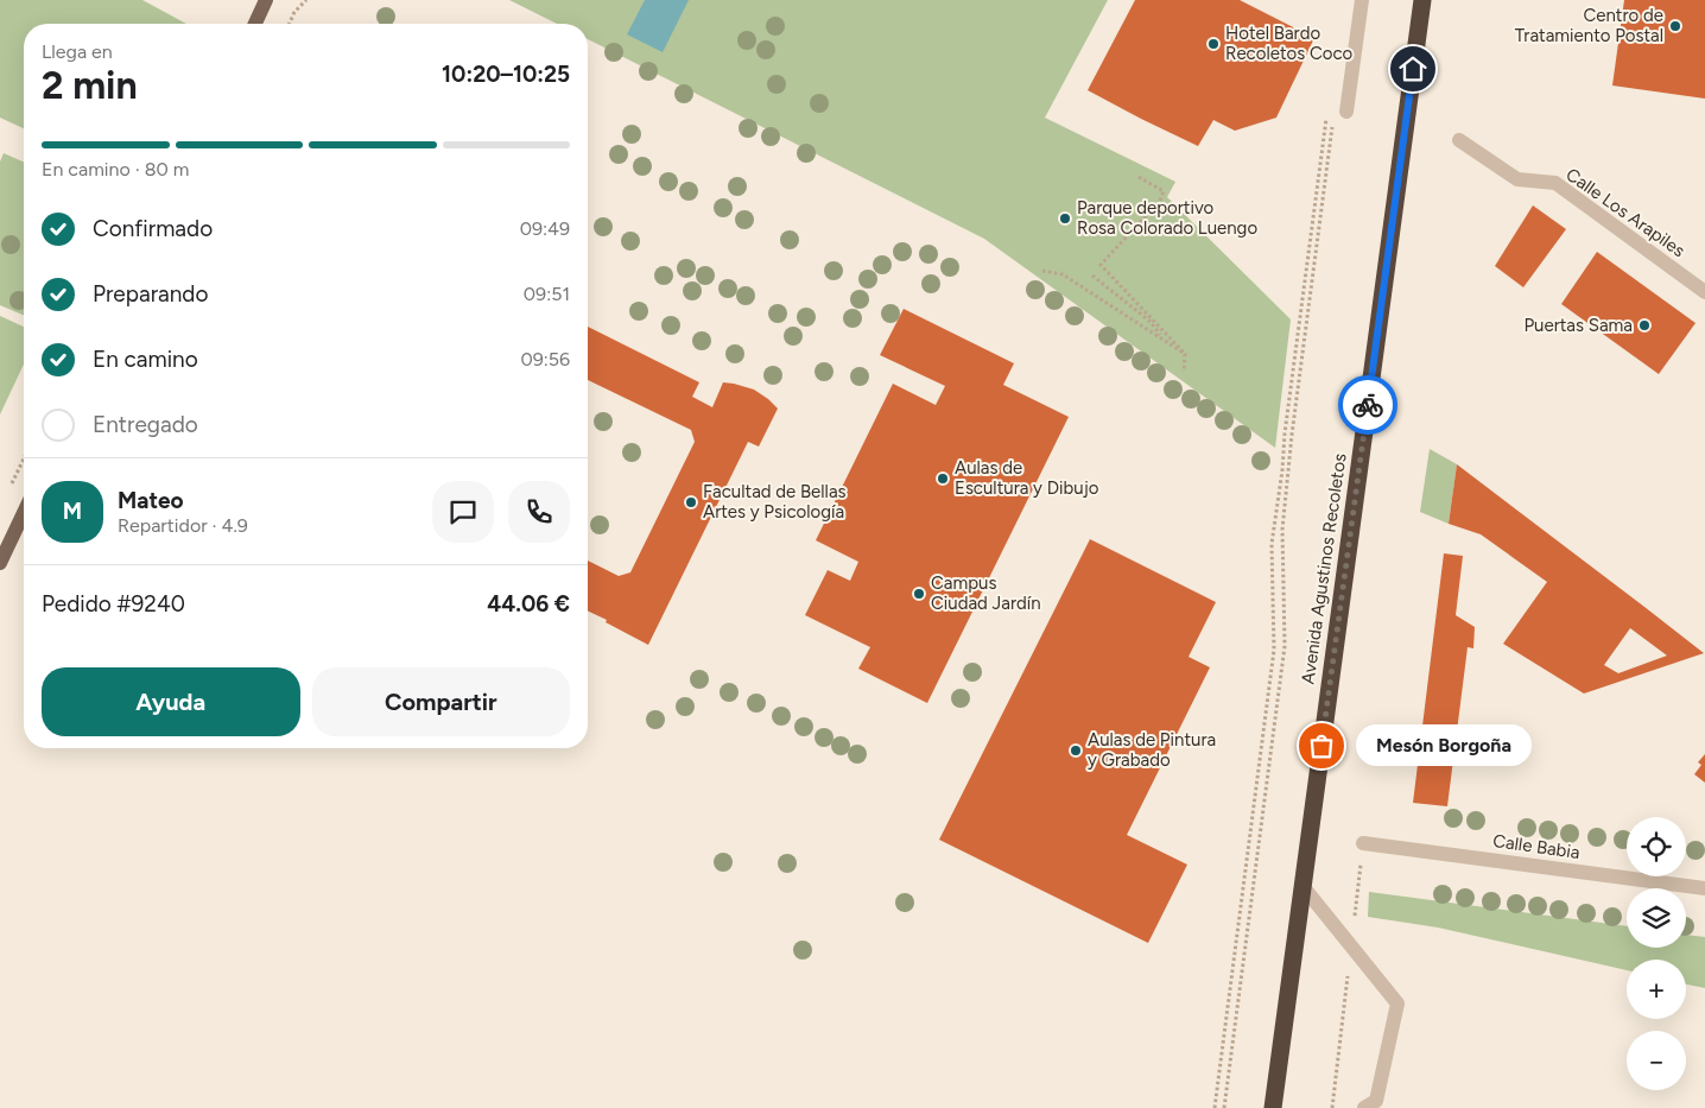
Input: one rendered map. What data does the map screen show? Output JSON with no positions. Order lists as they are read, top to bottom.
{
  "streets": {
    "highway": ["Avenida Agustinos Recoletos"],
    "street": ["Calle Los Arapiles", "Calle Babia"]
  },
  "places": [
    "Centro de Tratamiento Postal",
    "Hotel Bardo Recoletos Coco",
    "Parque deportivo Rosa Colorado Luengo",
    "Puertas Sama",
    "Aulas de Escultura y Dibujo",
    "Facultad de Bellas Artes y Psicología",
    "Campus Ciudad Jardín",
    "Mesón Borgoña",
    "Aulas de Pintura y Grabado"
  ],
  "page": {
    "heading": ["2 min", "Llega en", "10:20–10:25"],
    "panel": [
      "Mateo",
      "Repartidor · 4.9",
      "Pedido #9240",
      "44.06 €"
    ],
    "bar": "En camino · 80 m",
    "list": [
      ["Confirmado", "09:49"],
      ["Preparando", "09:51"],
      ["En camino", "09:56"],
      "Entregado"
    ],
    "round": "M",
    "buttons": ["Ayuda", "Compartir"],
    "bubble": "Mesón Borgoña",
    "map_buttons": ["+", "−"]
  }
}
